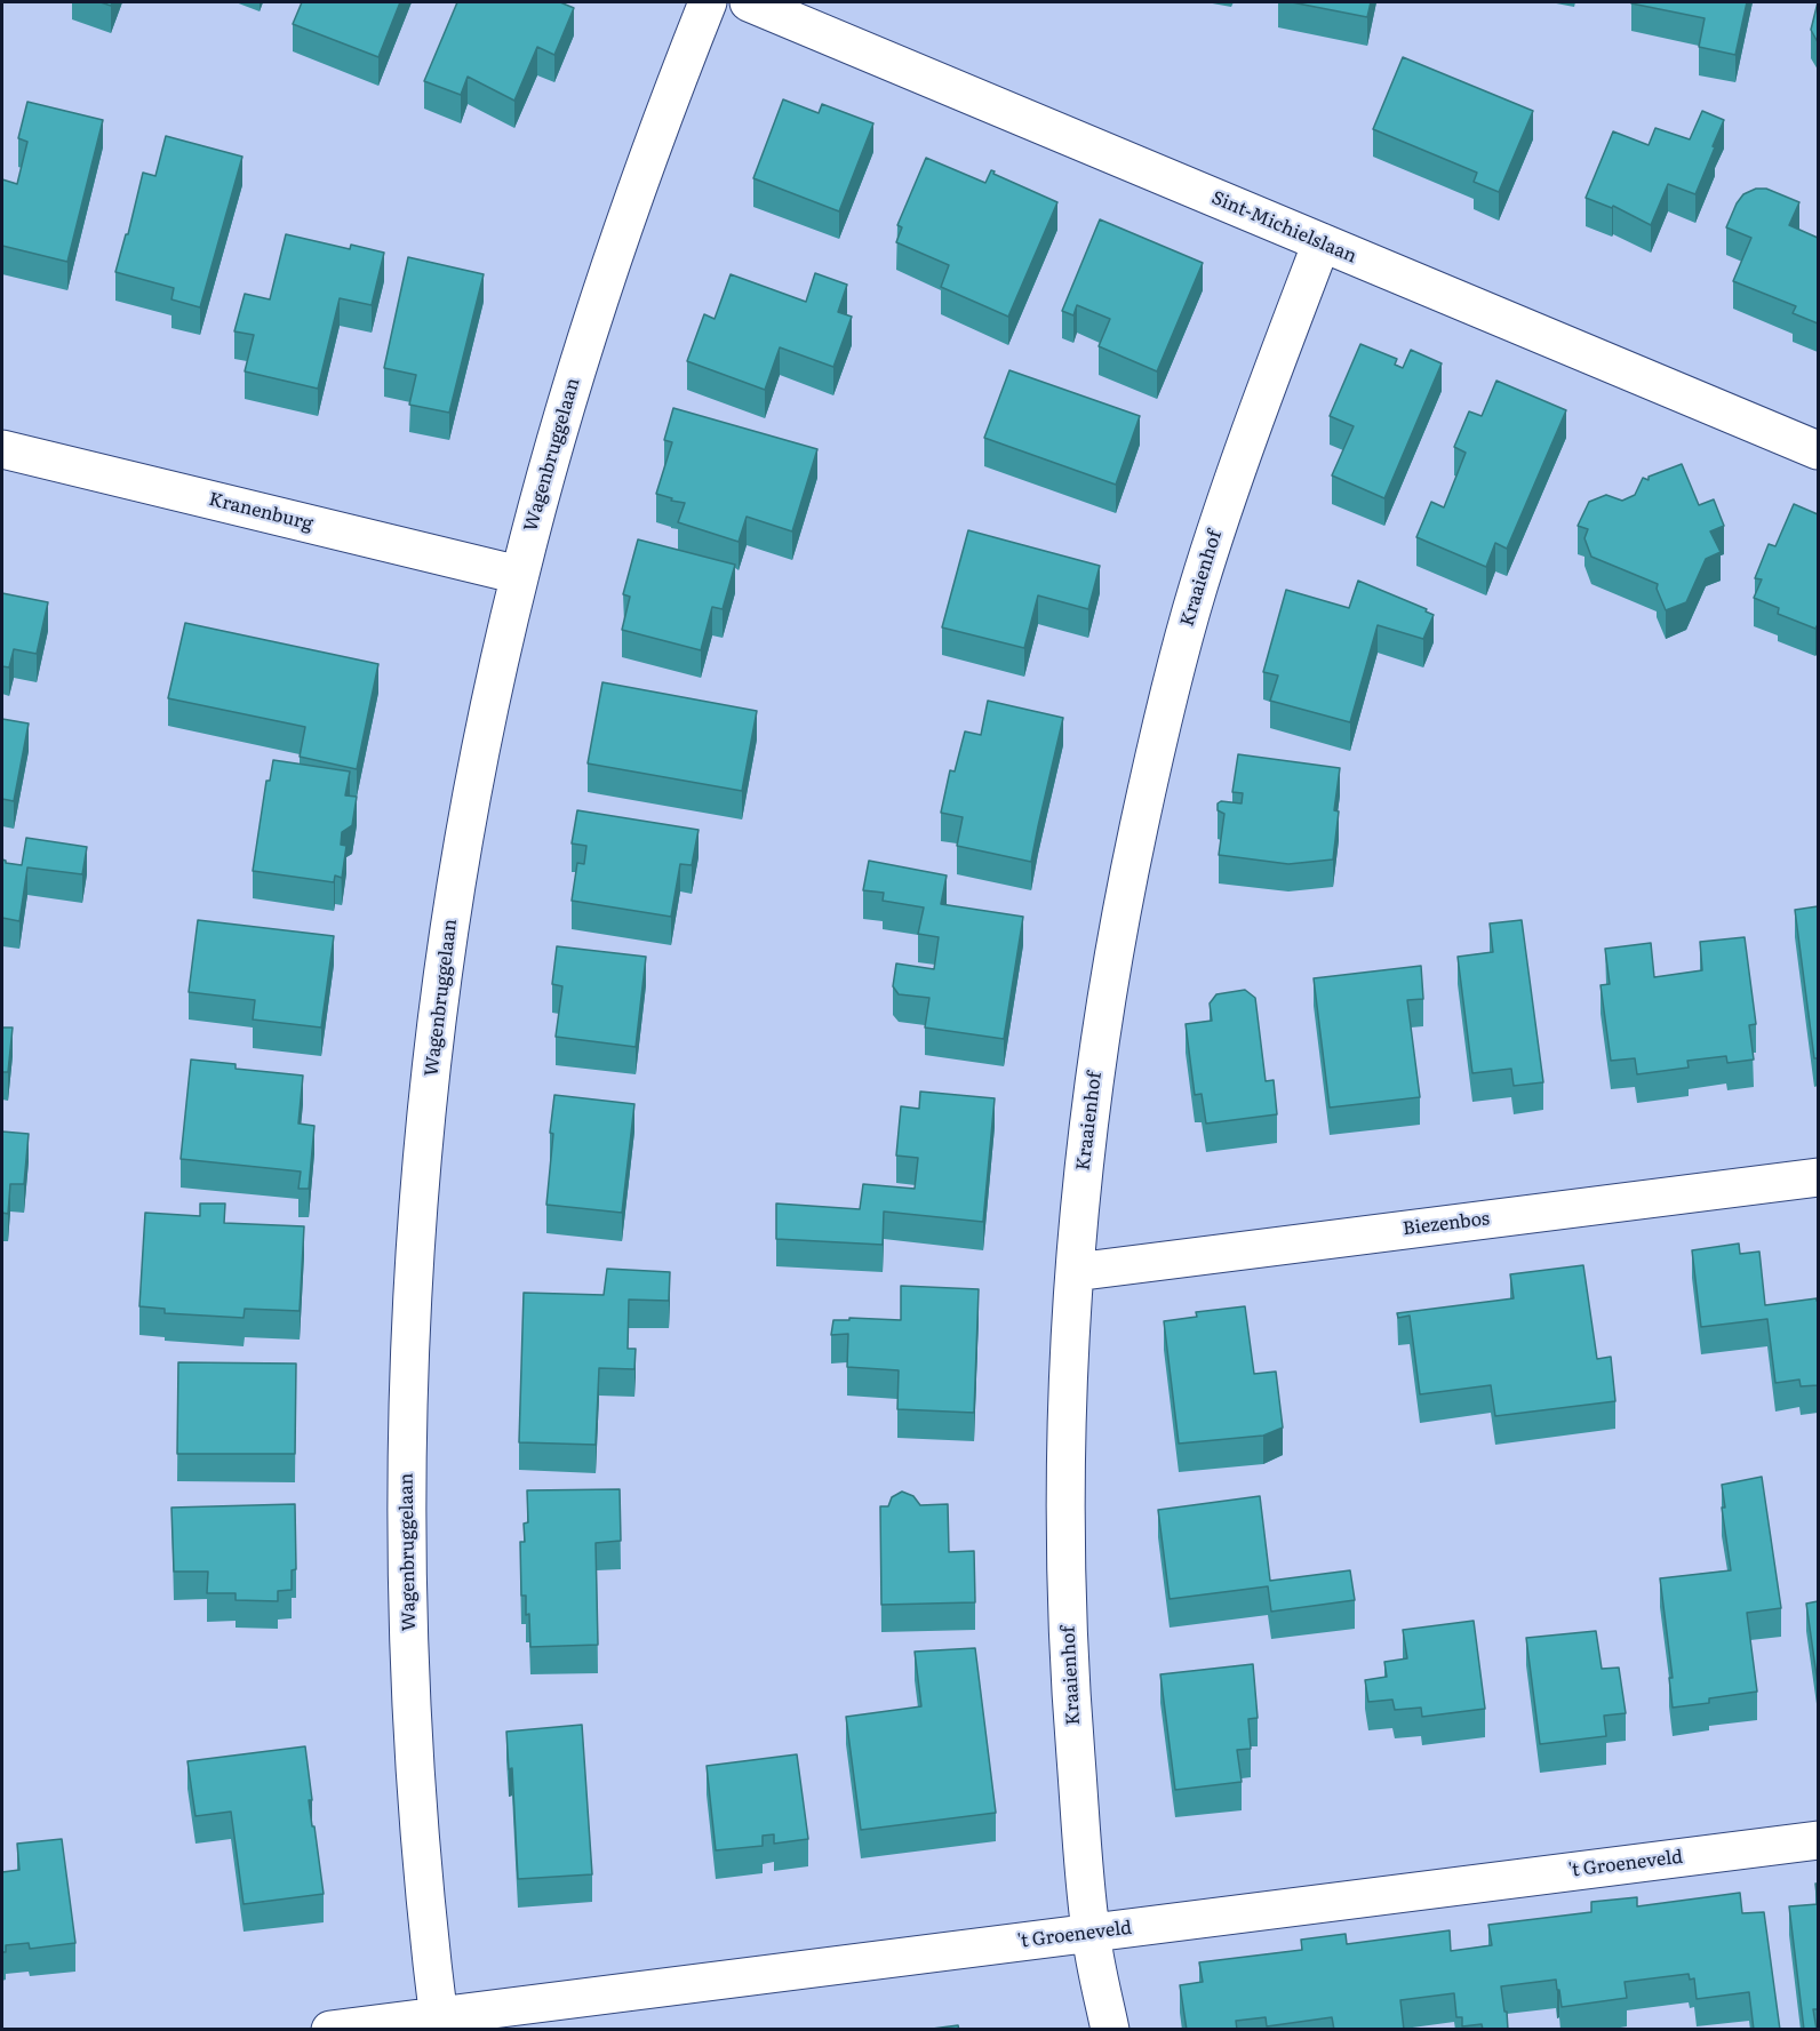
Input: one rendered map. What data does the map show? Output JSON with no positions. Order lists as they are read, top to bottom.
{
  "streets": {
    "street": [
      "Sint-Michielslaan",
      "Wagenbruggelaan",
      "Kranenburg",
      "Kraaienhof",
      "Biezenbos",
      "'t Groeneveld"
    ]
  },
  "crossings": [
    ["Sint-Michielslaan", "Kraaienhof"],
    ["Wagenbruggelaan", "Kranenburg"],
    ["Wagenbruggelaan", "'t Groeneveld"],
    ["Kraaienhof", "Biezenbos"],
    ["Kraaienhof", "'t Groeneveld"]
  ]
}
